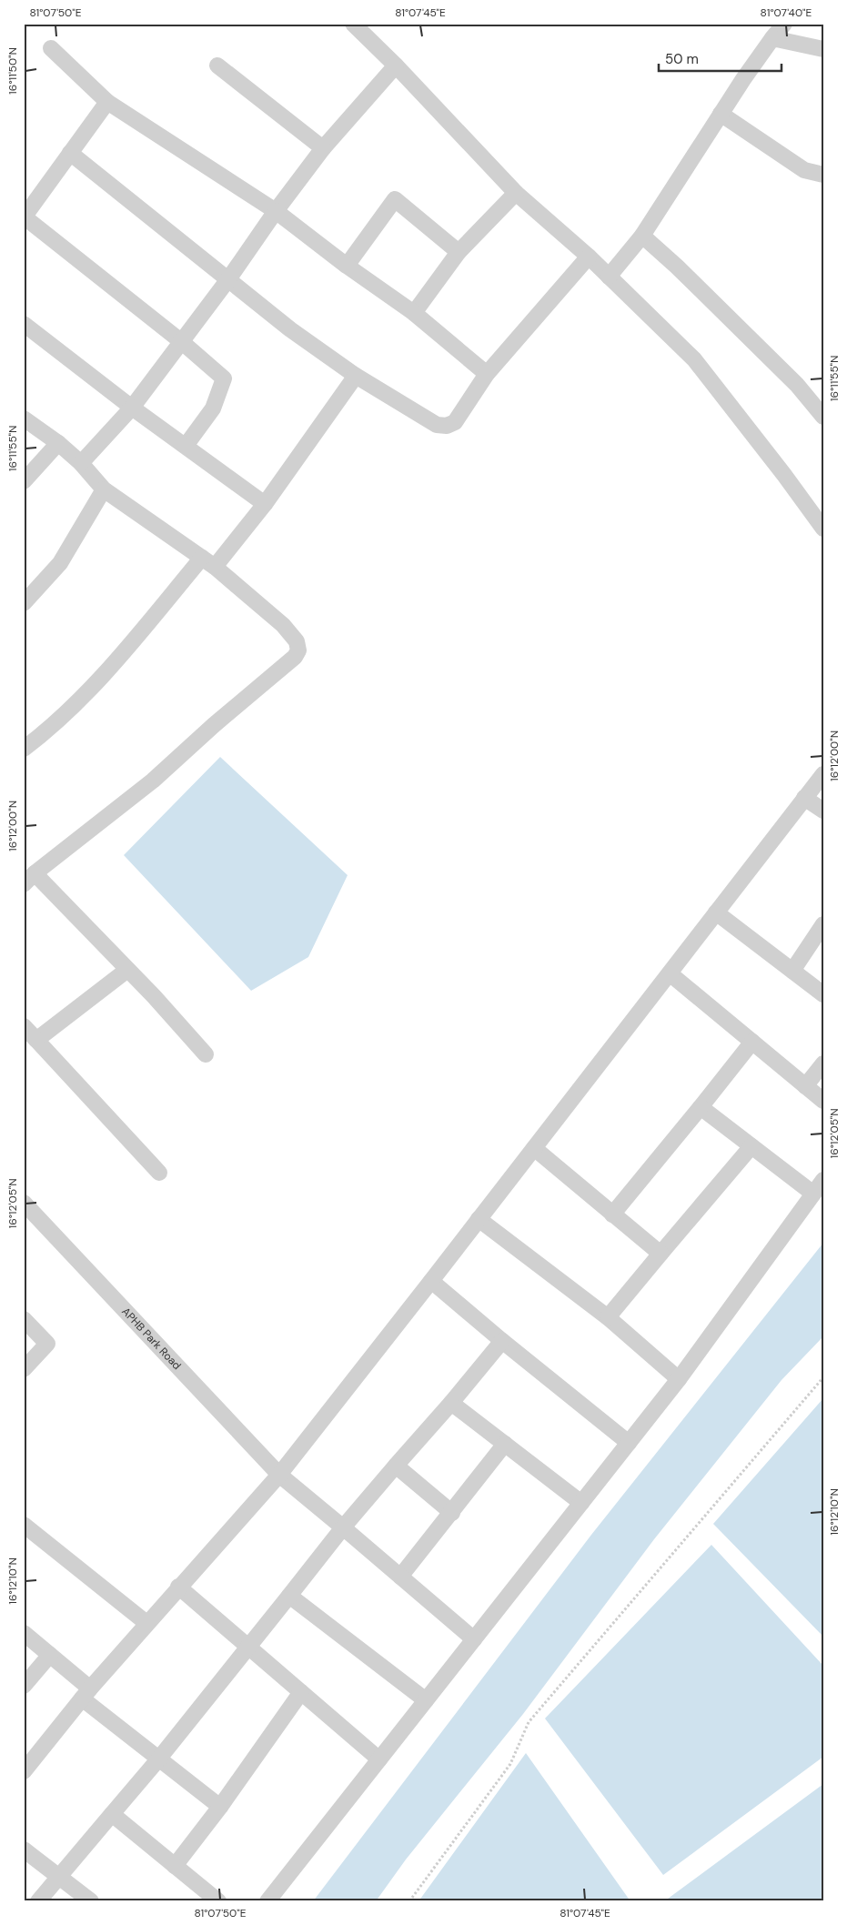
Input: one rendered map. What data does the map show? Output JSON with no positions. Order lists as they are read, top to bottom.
{
  "streets": {
    "street": ["APHB Park Road"]
  },
  "scale_bar": "50 m",
  "coordinates": [
    "81°07'50\"E",
    "81°07'45\"E",
    "81°07'40\"E",
    "16°11'50\"N",
    "16°11'55\"N",
    "16°12'00\"N",
    "16°12'05\"N",
    "16°12'10\"N"
  ]
}
